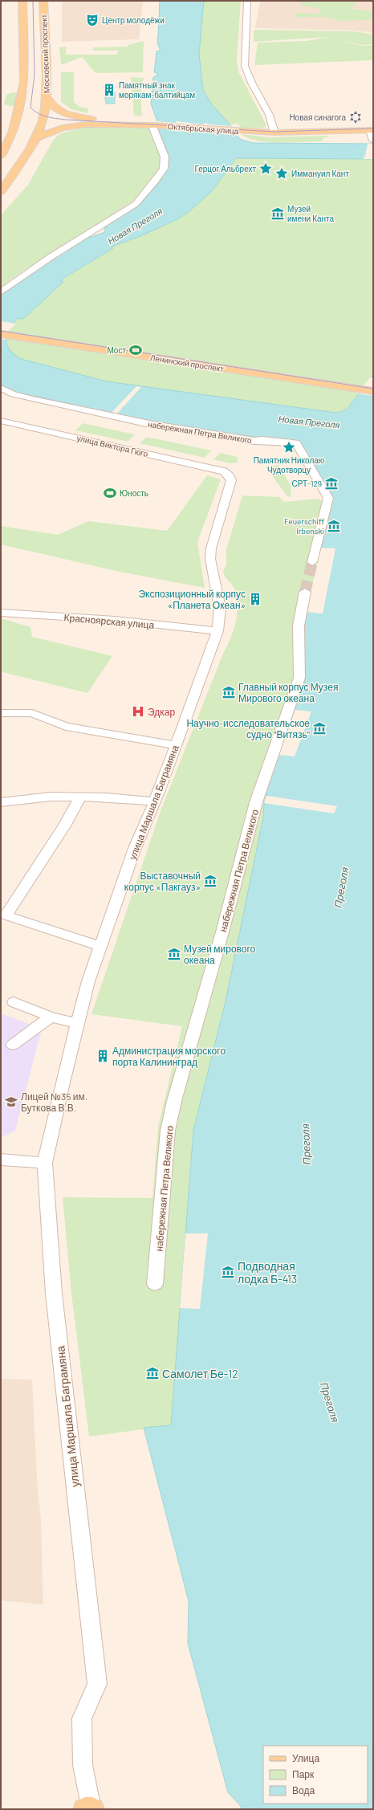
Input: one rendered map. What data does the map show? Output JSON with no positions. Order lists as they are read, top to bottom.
{
  "streets": {
    "main road": ["Московский проспект", "Октябрьская улица", "Ленинский проспект"],
    "street": [
      "набережная Петра Великого",
      "улица Виктора Гюго",
      "Красноярская улица",
      "улица Маршала Баграмяна"
    ]
  },
  "crossings": [
    ["Московский проспект", "Октябрьская улица"],
    ["улица Виктора Гюго", "улица Маршала Баграмяна"],
    ["Красноярская улица", "улица Маршала Баграмяна"]
  ],
  "water": ["Новая Преголя", "Преголя"],
  "places": {
    "theatre": ["Центр молодёжи"],
    "building": ["Памятный знак морякам-балтийцам", "Экспозиционный корпус «Планета Океан»", "Администрация морского порта Калининград"],
    "synagogue": ["Новая синагога"],
    "place": ["Герцог Альбрехт", "Иммануил Кант", "Памятник Николаю Чудотворцу"],
    "museum": [
      "Музей имени Канта",
      "СРТ-129",
      "Feuerschiff Irbenski",
      "Главный корпус Музея Мирового океана",
      "Научно-исследовательское судно \"Витязь\"",
      "Выставочный корпус «Пакгауз»",
      "Музей мирового океана",
      "Подводная лодка Б-413",
      "Самолет Бе-12"
    ],
    "sports": ["Мост", "Юность"],
    "hospital": ["Эдкар"],
    "school or university": ["Лицей №35 им. Буткова В.В."]
  },
  "legend": ["Улица", "Парк", "Вода"]
}
